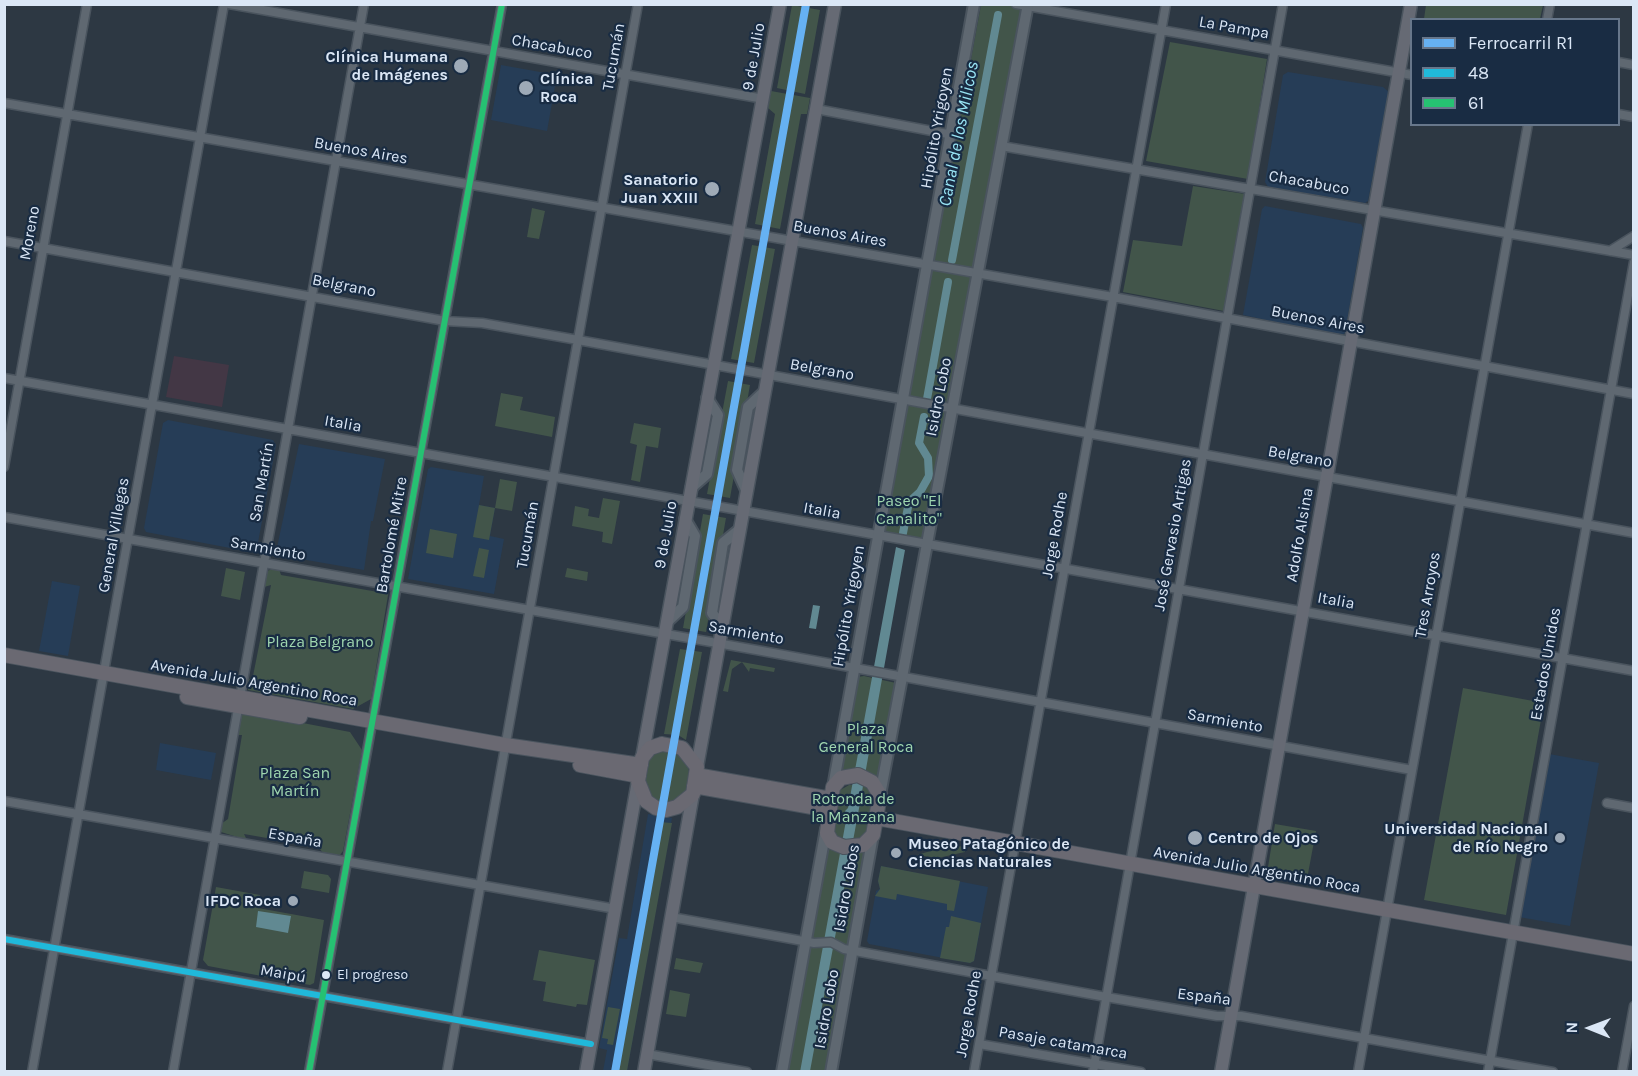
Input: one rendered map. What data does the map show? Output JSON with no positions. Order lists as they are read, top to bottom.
{
  "streets": {
    "main road": [
      "9 de Julio",
      "Hipólito Yrigoyen",
      "Adolfo Alsina",
      "Avenida Julio Argentino Roca",
      "Isidro Lobos"
    ],
    "street": [
      "La Pampa",
      "Chacabuco",
      "Tucumán",
      "Buenos Aires",
      "Moreno",
      "Belgrano",
      "Isidro Lobo",
      "Italia",
      "San Martín",
      "General Villegas",
      "Bartolomé Mitre",
      "Jorge Rodhe",
      "José Gervasio Artigas",
      "Sarmiento",
      "Tres Arroyos",
      "Estados Unidos",
      "España",
      "Maipú",
      "Pasaje catamarca"
    ]
  },
  "crossings": [
    ["La Pampa", "Isidro Lobo"],
    ["La Pampa", "Jorge Rodhe"],
    ["La Pampa", "José Gervasio Artigas"],
    ["La Pampa", "Adolfo Alsina"],
    ["Chacabuco", "Tucumán"],
    ["Chacabuco", "9 de Julio"],
    ["Chacabuco", "Isidro Lobo"],
    ["Chacabuco", "San Martín"],
    ["Chacabuco", "Bartolomé Mitre"],
    ["Chacabuco", "Jorge Rodhe"],
    ["Chacabuco", "José Gervasio Artigas"],
    ["Chacabuco", "Adolfo Alsina"],
    ["Chacabuco", "Tres Arroyos"],
    ["Tucumán", "Buenos Aires"],
    ["Tucumán", "Belgrano"],
    ["Tucumán", "Italia"],
    ["Tucumán", "Sarmiento"],
    ["Tucumán", "Avenida Julio Argentino Roca"],
    ["Tucumán", "España"],
    ["Tucumán", "Maipú"],
    ["9 de Julio", "Buenos Aires"],
    ["9 de Julio", "Belgrano"],
    ["9 de Julio", "Italia"],
    ["9 de Julio", "Sarmiento"],
    ["9 de Julio", "Avenida Julio Argentino Roca"],
    ["9 de Julio", "España"],
    ["9 de Julio", "Maipú"],
    ["Hipólito Yrigoyen", "Buenos Aires"],
    ["Hipólito Yrigoyen", "Belgrano"],
    ["Hipólito Yrigoyen", "Isidro Lobo"],
    ["Hipólito Yrigoyen", "Italia"],
    ["Hipólito Yrigoyen", "Sarmiento"],
    ["Hipólito Yrigoyen", "Avenida Julio Argentino Roca"],
    ["Hipólito Yrigoyen", "España"],
    ["Hipólito Yrigoyen", "Isidro Lobos"],
    ["Buenos Aires", "Moreno"],
    ["Buenos Aires", "Isidro Lobo"],
    ["Buenos Aires", "San Martín"],
    ["Buenos Aires", "General Villegas"],
    ["Buenos Aires", "Bartolomé Mitre"],
    ["Buenos Aires", "Jorge Rodhe"],
    ["Buenos Aires", "José Gervasio Artigas"],
    ["Buenos Aires", "Adolfo Alsina"],
    ["Buenos Aires", "Tres Arroyos"],
    ["Buenos Aires", "Estados Unidos"],
    ["Moreno", "Belgrano"],
    ["Moreno", "Italia"],
    ["Belgrano", "Isidro Lobo"],
    ["Belgrano", "San Martín"],
    ["Belgrano", "General Villegas"],
    ["Belgrano", "Bartolomé Mitre"],
    ["Belgrano", "Jorge Rodhe"],
    ["Belgrano", "José Gervasio Artigas"],
    ["Belgrano", "Adolfo Alsina"],
    ["Belgrano", "Tres Arroyos"],
    ["Belgrano", "Estados Unidos"],
    ["Isidro Lobo", "Italia"],
    ["Isidro Lobo", "Sarmiento"],
    ["Isidro Lobo", "Avenida Julio Argentino Roca"],
    ["Isidro Lobo", "España"],
    ["Isidro Lobo", "Isidro Lobos"],
    ["Italia", "San Martín"],
    ["Italia", "General Villegas"],
    ["Italia", "Bartolomé Mitre"],
    ["Italia", "Jorge Rodhe"],
    ["Italia", "José Gervasio Artigas"],
    ["Italia", "Adolfo Alsina"],
    ["Italia", "Tres Arroyos"],
    ["Italia", "Estados Unidos"],
    ["San Martín", "Sarmiento"],
    ["San Martín", "Avenida Julio Argentino Roca"],
    ["San Martín", "España"],
    ["San Martín", "Maipú"],
    ["General Villegas", "Sarmiento"],
    ["General Villegas", "Avenida Julio Argentino Roca"],
    ["General Villegas", "España"],
    ["General Villegas", "Maipú"],
    ["Bartolomé Mitre", "Sarmiento"],
    ["Bartolomé Mitre", "Avenida Julio Argentino Roca"],
    ["Bartolomé Mitre", "España"],
    ["Bartolomé Mitre", "Maipú"],
    ["Jorge Rodhe", "Sarmiento"],
    ["Jorge Rodhe", "Avenida Julio Argentino Roca"],
    ["Jorge Rodhe", "España"],
    ["Jorge Rodhe", "Pasaje catamarca"],
    ["José Gervasio Artigas", "Sarmiento"],
    ["José Gervasio Artigas", "Avenida Julio Argentino Roca"],
    ["José Gervasio Artigas", "España"],
    ["José Gervasio Artigas", "Pasaje catamarca"],
    ["Adolfo Alsina", "Sarmiento"],
    ["Adolfo Alsina", "Avenida Julio Argentino Roca"],
    ["Adolfo Alsina", "España"],
    ["Sarmiento", "Tres Arroyos"],
    ["Tres Arroyos", "Avenida Julio Argentino Roca"],
    ["Tres Arroyos", "España"],
    ["Estados Unidos", "Avenida Julio Argentino Roca"],
    ["Estados Unidos", "España"],
    ["Avenida Julio Argentino Roca", "Isidro Lobos"],
    ["España", "Isidro Lobos"]
  ],
  "water": ["Canal de los Milicos"],
  "parks": [
    "Paseo \"El Canalito\"",
    "Plaza Belgrano",
    "Plaza General Roca",
    "Plaza San Martín",
    "Rotonda de la Manzana"
  ],
  "places": [
    "Clínica Humana de Imágenes",
    "Clínica Roca",
    "Sanatorio Juan XXIII",
    "Centro de Ojos",
    "Universidad Nacional de Río Negro",
    "Museo Patagónico de Ciencias Naturales",
    "IFDC Roca",
    "El progreso"
  ],
  "lines": ["rail line R1", "transit line 61", "transit line 48"],
  "legend": ["Ferrocarril R1", "48", "61"],
  "north": "left"
}
